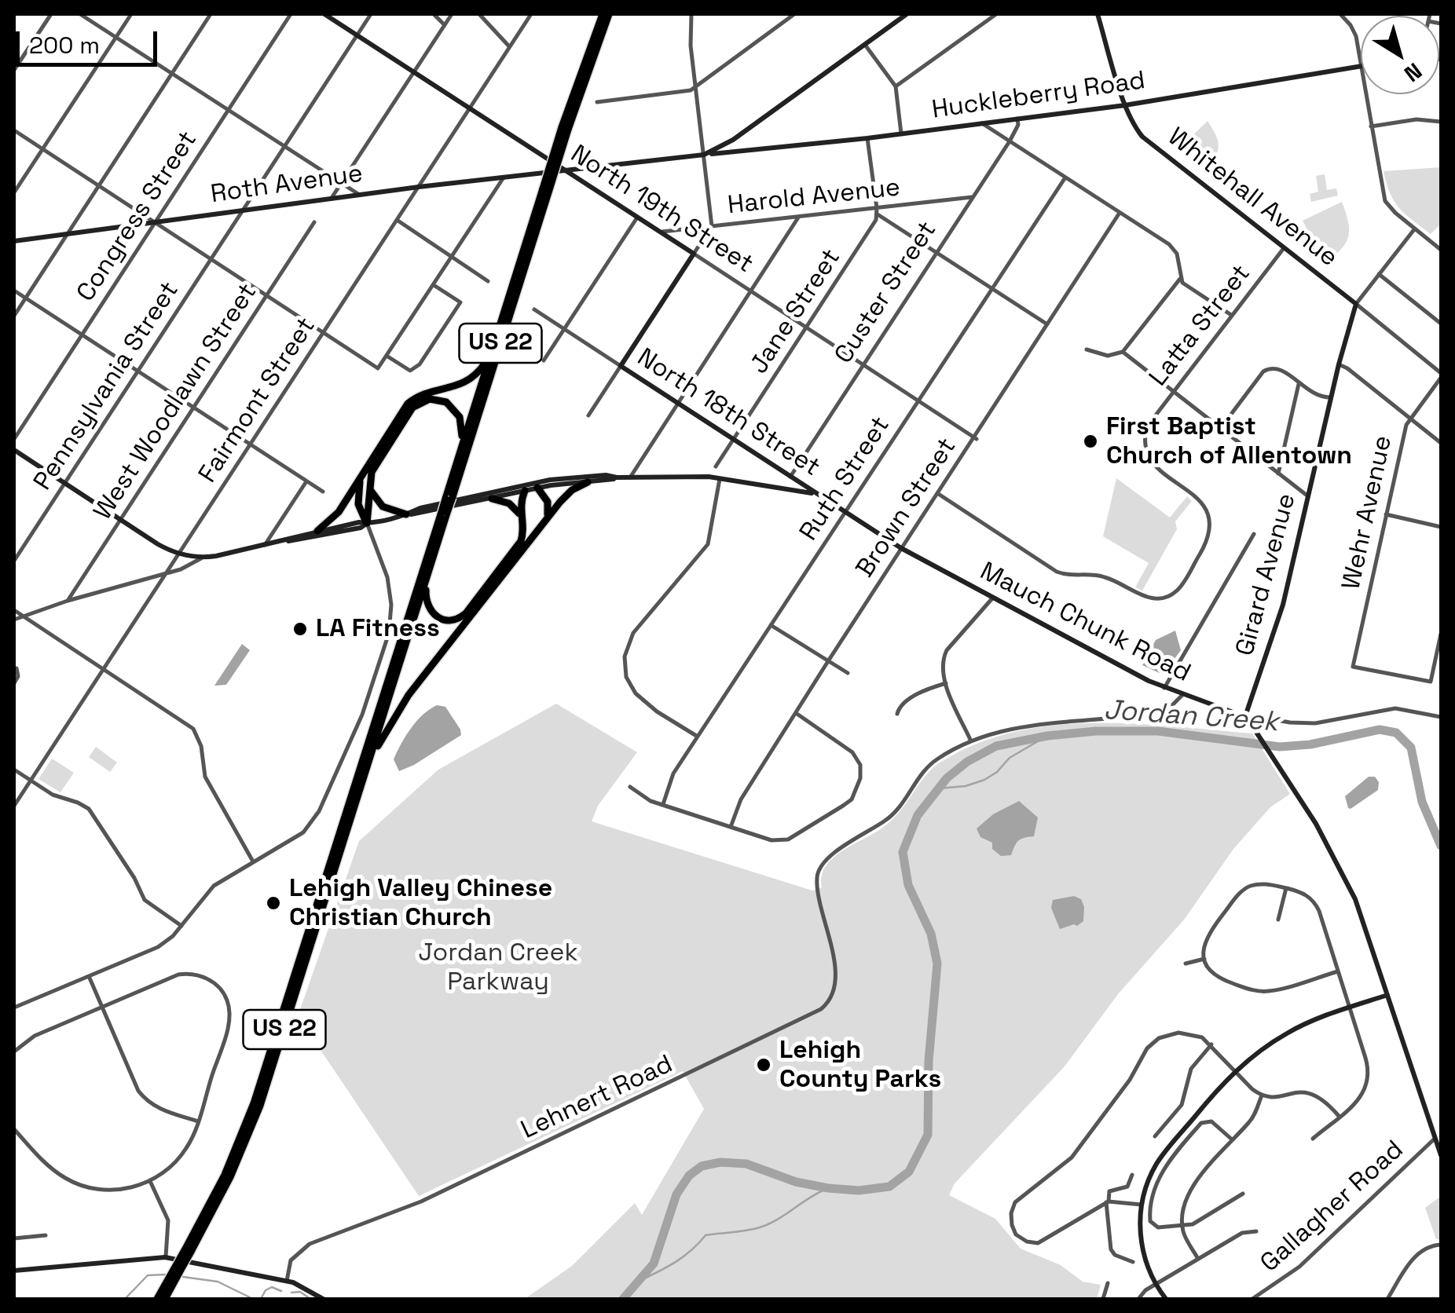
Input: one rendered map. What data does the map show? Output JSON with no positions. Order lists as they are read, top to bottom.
{
  "streets": {
    "highway": ["US 22"],
    "street": [
      "Huckleberry Road",
      "Roth Avenue",
      "Harold Avenue",
      "Whitehall Avenue",
      "North 19th Street",
      "Congress Street",
      "Custer Street",
      "Jane Street",
      "Latta Street",
      "Pennsylvania Street",
      "Fairmont Street",
      "West Woodlawn Street",
      "North 18th Street",
      "Ruth Street",
      "Brown Street",
      "Wehr Avenue",
      "Girard Avenue",
      "Mauch Chunk Road",
      "Lehnert Road",
      "Gallagher Road"
    ]
  },
  "crossings": [
    ["Huckleberry Road", "Roth Avenue"],
    ["Huckleberry Road", "Whitehall Avenue"],
    ["Huckleberry Road", "North 19th Street"],
    ["Huckleberry Road", "Custer Street"],
    ["Roth Avenue", "North 19th Street"],
    ["Roth Avenue", "Congress Street"],
    ["Roth Avenue", "Pennsylvania Street"],
    ["Roth Avenue", "Fairmont Street"],
    ["Harold Avenue", "North 19th Street"],
    ["Harold Avenue", "Custer Street"],
    ["Harold Avenue", "Jane Street"],
    ["Whitehall Avenue", "Latta Street"],
    ["Whitehall Avenue", "Wehr Avenue"],
    ["Whitehall Avenue", "Girard Avenue"],
    ["North 19th Street", "Custer Street"],
    ["North 19th Street", "Jane Street"],
    ["North 19th Street", "Pennsylvania Street"],
    ["North 19th Street", "Fairmont Street"],
    ["North 19th Street", "Ruth Street"],
    ["North 19th Street", "Brown Street"],
    ["Custer Street", "North 18th Street"],
    ["Jane Street", "North 18th Street"],
    ["Latta Street", "Brown Street"],
    ["North 18th Street", "Ruth Street"],
    ["North 18th Street", "Brown Street"],
    ["North 18th Street", "Mauch Chunk Road"],
    ["Brown Street", "Mauch Chunk Road"],
    ["Girard Avenue", "Mauch Chunk Road"],
    ["Mauch Chunk Road", "Gallagher Road"]
  ],
  "water": ["Jordan Creek"],
  "parks": ["Jordan Creek Parkway"],
  "places": [
    "First Baptist Church of Allentown",
    "LA Fitness",
    "Lehigh Valley Chinese Christian Church",
    "Lehigh County Parks"
  ],
  "scale_bar": "200 m",
  "north": "bottom right"
}
